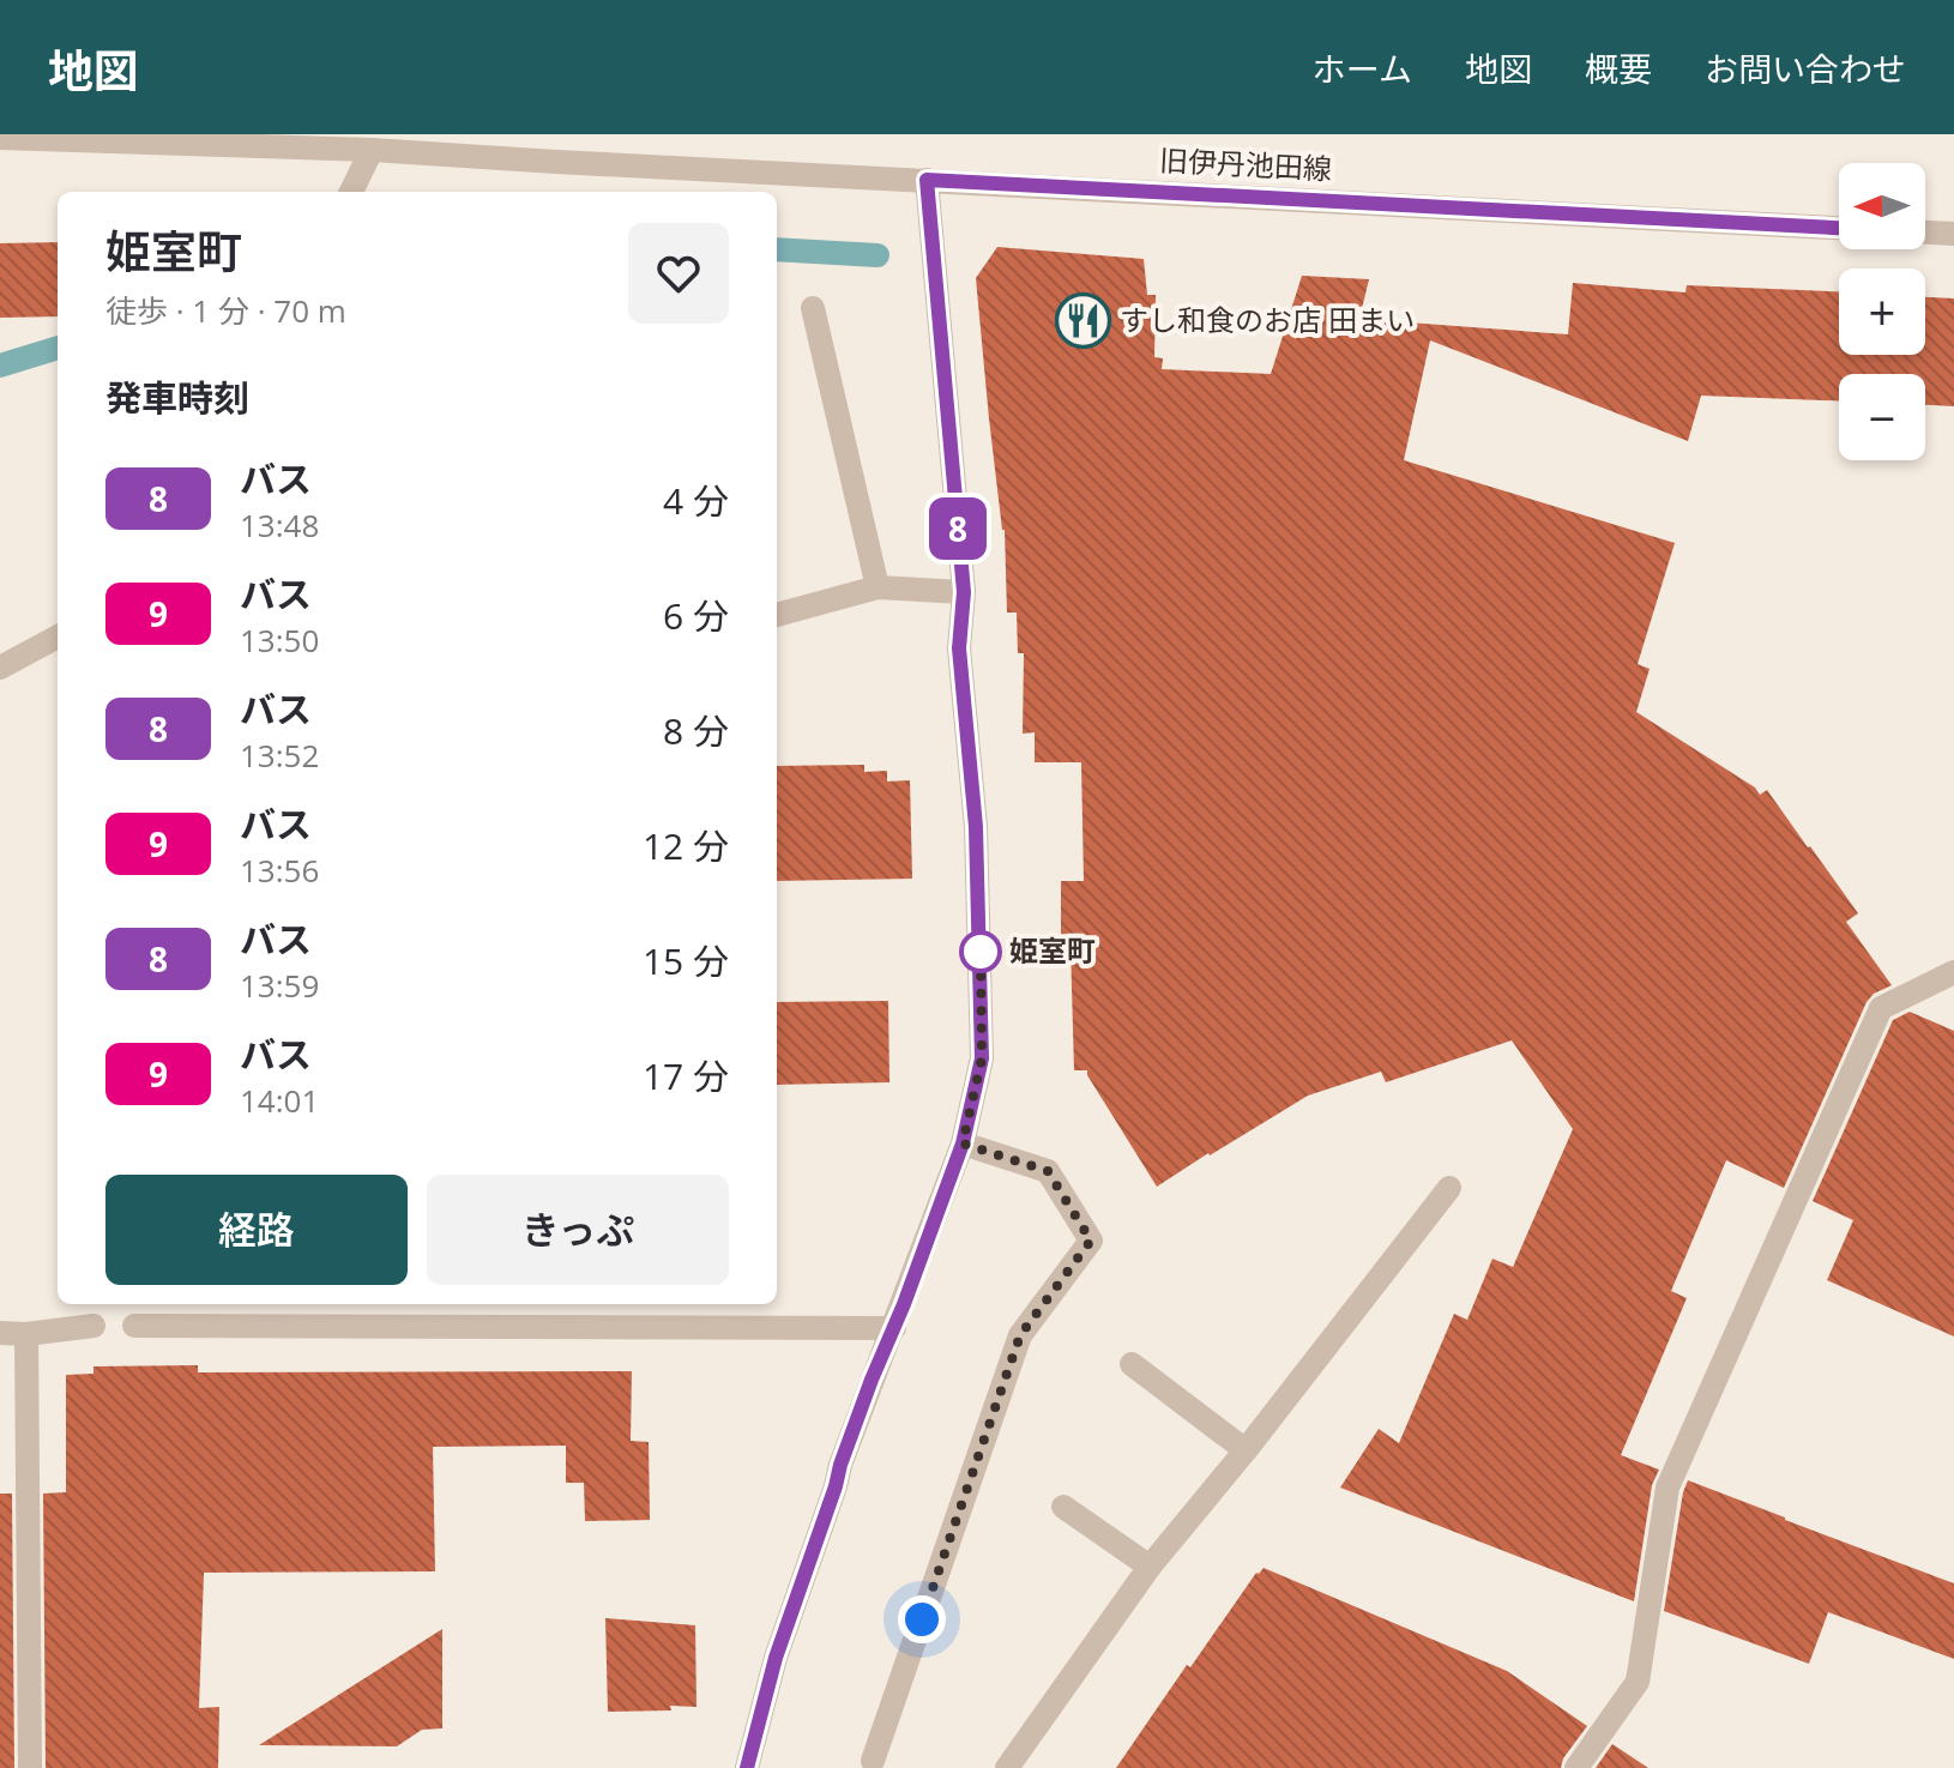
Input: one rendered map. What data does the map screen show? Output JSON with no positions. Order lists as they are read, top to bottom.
{
  "streets": {
    "street": ["旧伊丹池田線"]
  },
  "places": {
    "restaurant": ["すし和食のお店 田まい"],
    "other": ["姫室町"]
  },
  "lines": ["bus line 8"],
  "north": "left",
  "page": {
    "header": "地図",
    "nav": [
      "ホーム",
      "地図",
      "概要",
      "お問い合わせ"
    ],
    "on_map": "8",
    "map_buttons": ["+", "−"],
    "heading": [
      ["姫室町", "徒歩 · 1 分 · 70 m"],
      "発車時刻"
    ],
    "list": [
      {
        "mark": "8",
        "name": "バス",
        "note": "13:48",
        "value": "4 分"
      },
      {
        "mark": "9",
        "name": "バス",
        "note": "13:50",
        "value": "6 分"
      },
      {
        "mark": "8",
        "name": "バス",
        "note": "13:52",
        "value": "8 分"
      },
      {
        "mark": "9",
        "name": "バス",
        "note": "13:56",
        "value": "12 分"
      },
      {
        "mark": "8",
        "name": "バス",
        "note": "13:59",
        "value": "15 分"
      },
      {
        "mark": "9",
        "name": "バス",
        "note": "14:01",
        "value": "17 分"
      }
    ],
    "buttons": ["経路", "きっぷ"]
  }
}
